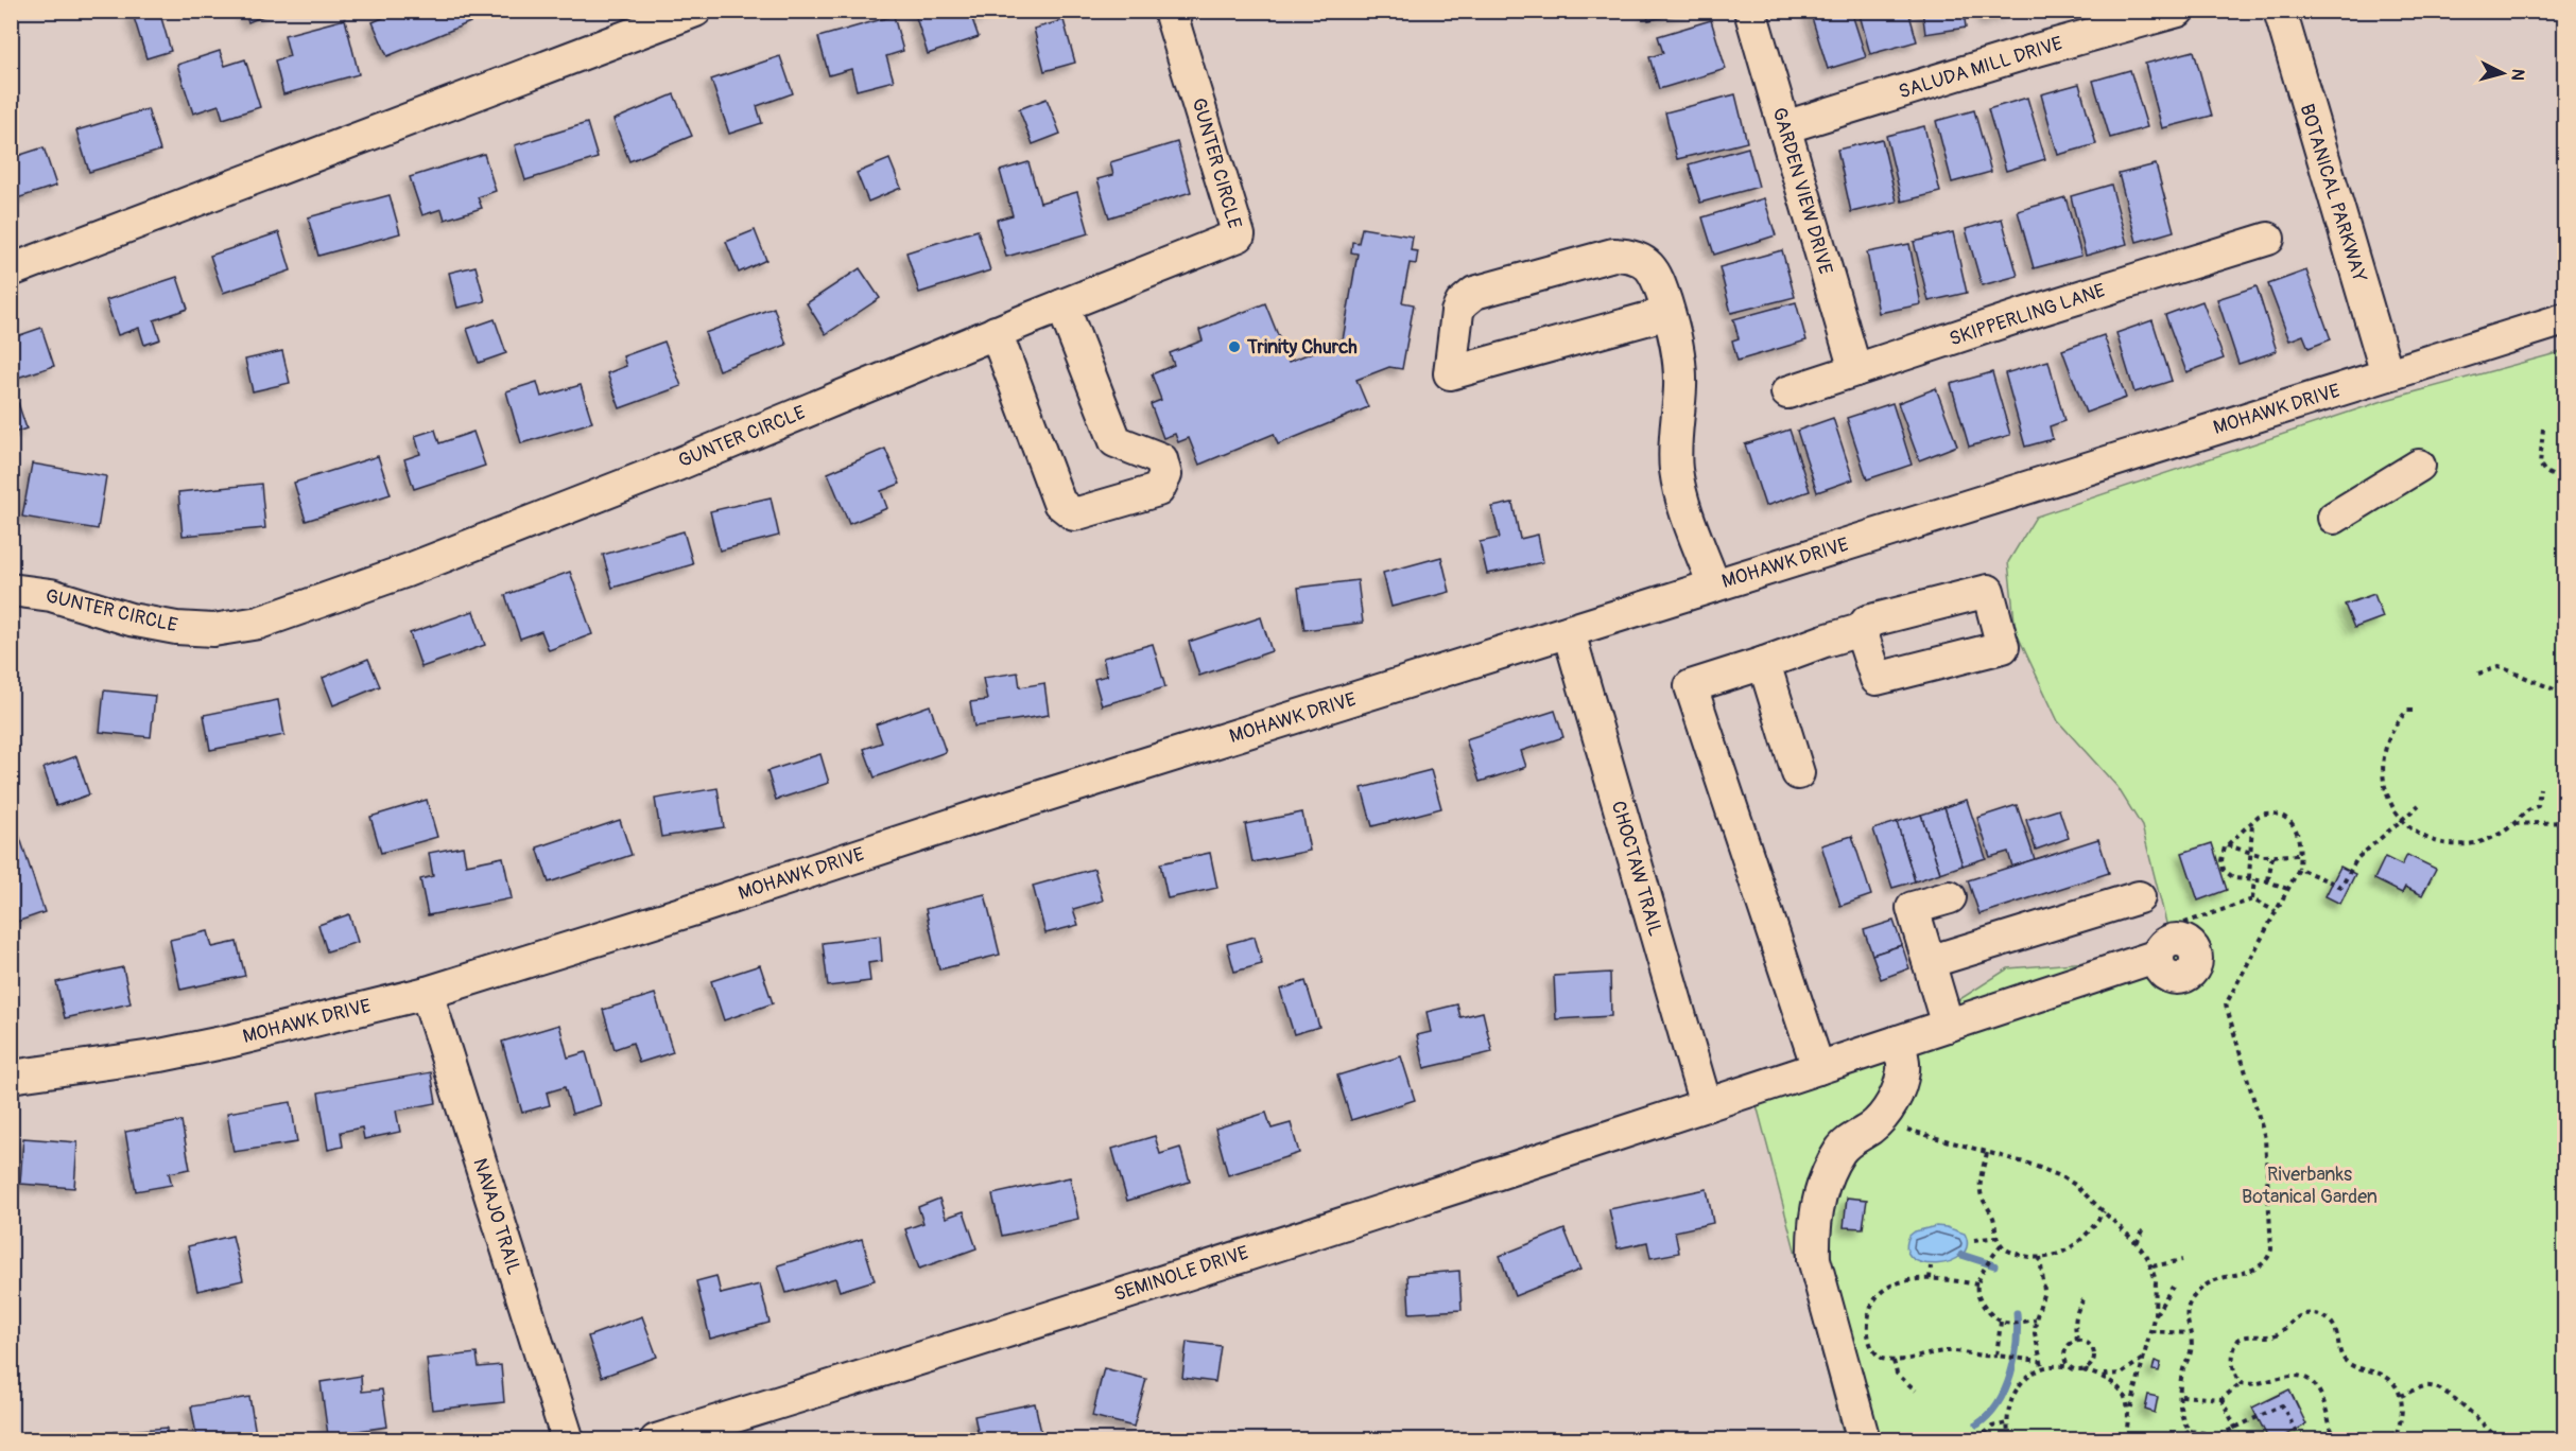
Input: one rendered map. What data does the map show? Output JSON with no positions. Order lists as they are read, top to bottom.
{
  "streets": {
    "street": [
      "SALUDA MILL DRIVE",
      "GUNTER CIRCLE",
      "GARDEN VIEW DRIVE",
      "BOTANICAL PARKWAY",
      "SKIPPERLING LANE",
      "MOHAWK DRIVE",
      "CHOCTAW TRAIL",
      "NAVAJO TRAIL",
      "SEMINOLE DRIVE"
    ]
  },
  "crossings": [
    ["SALUDA MILL DRIVE", "GARDEN VIEW DRIVE"],
    ["GARDEN VIEW DRIVE", "SKIPPERLING LANE"],
    ["BOTANICAL PARKWAY", "MOHAWK DRIVE"],
    ["MOHAWK DRIVE", "CHOCTAW TRAIL"],
    ["MOHAWK DRIVE", "NAVAJO TRAIL"],
    ["CHOCTAW TRAIL", "SEMINOLE DRIVE"]
  ],
  "parks": ["Riverbanks Botanical Garden"],
  "places": ["Trinity Church"],
  "north": "right"
}
